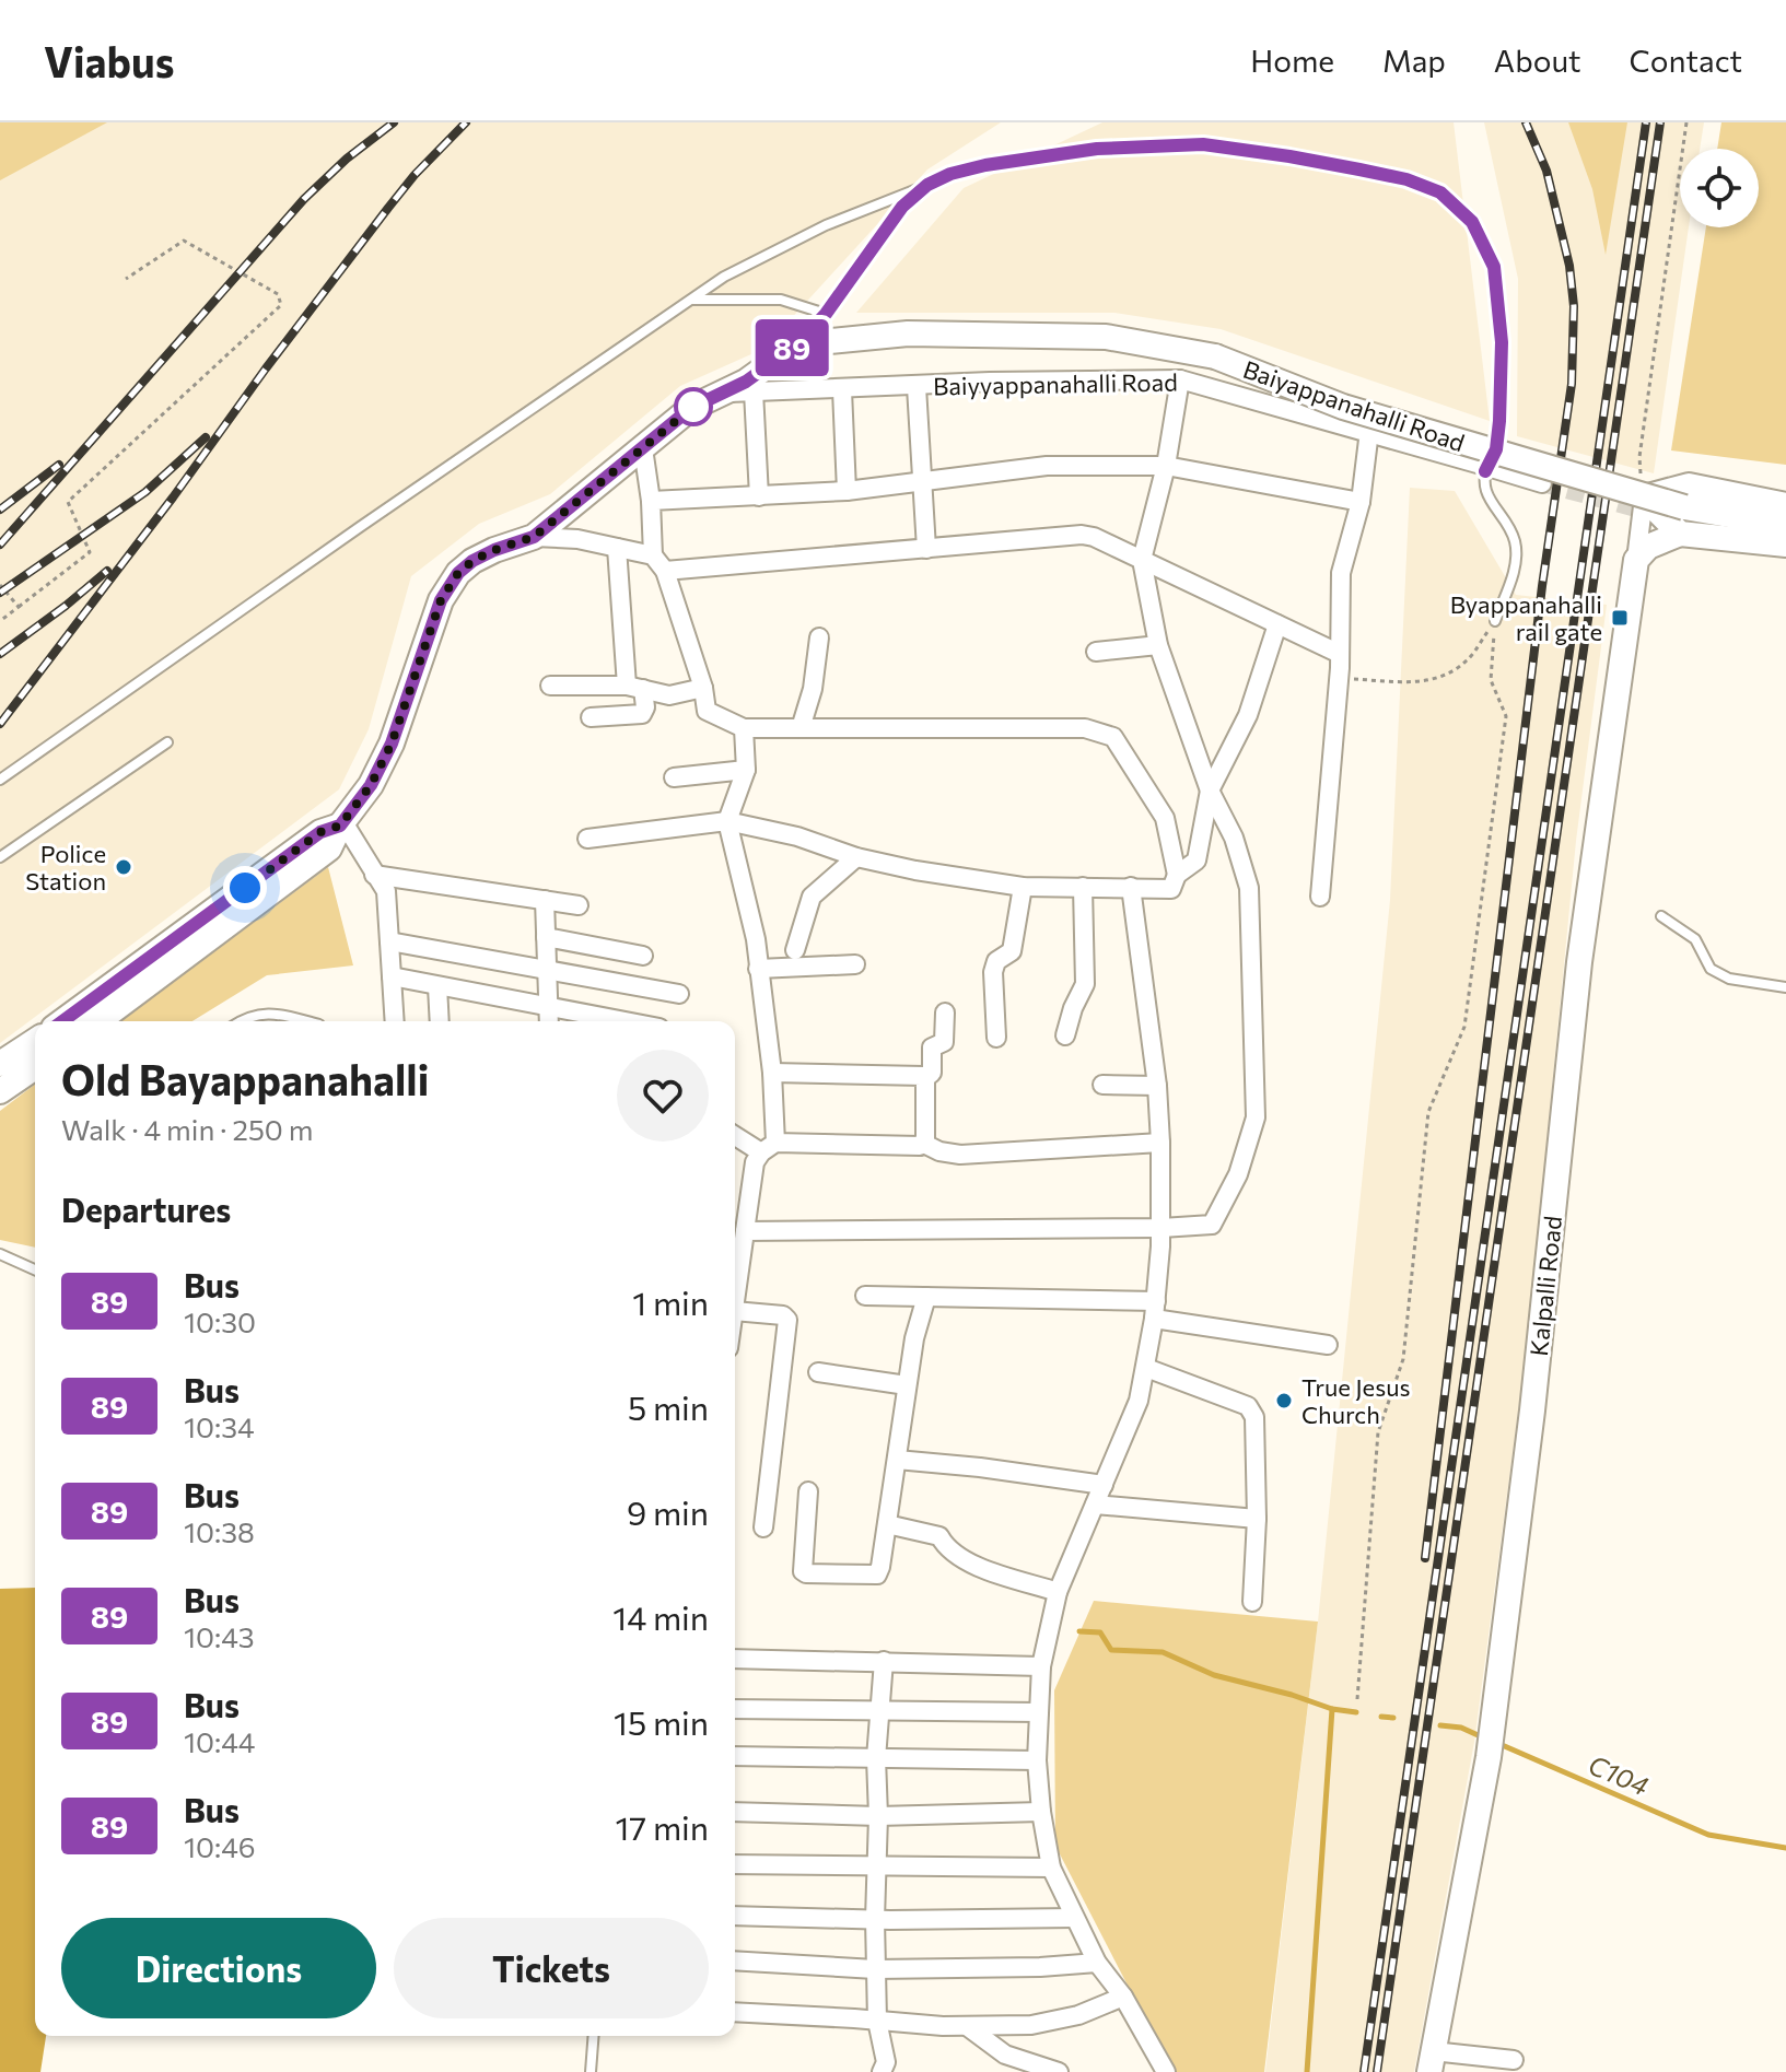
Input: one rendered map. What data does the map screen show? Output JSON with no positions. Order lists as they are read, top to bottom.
{
  "streets": {
    "street": ["Baiyyappanahalli Road", "Baiyappanahalli Road", "Kalpalli Road"]
  },
  "crossings": [
    ["Baiyyappanahalli Road", "Baiyappanahalli Road"]
  ],
  "water": ["C104"],
  "places": {
    "transit": ["Byappanahalli rail gate"],
    "other": ["Police Station", "True Jesus Church"]
  },
  "lines": ["bus line 89"],
  "page": {
    "header": "Viabus",
    "nav": [
      "Home",
      "Map",
      "About",
      "Contact"
    ],
    "on_map": "89",
    "heading": [
      ["Old Bayappanahalli", "Walk · 4 min · 250 m"],
      "Departures"
    ],
    "list": [
      {
        "mark": "89",
        "name": "Bus",
        "note": "10:30",
        "value": "1 min"
      },
      {
        "mark": "89",
        "name": "Bus",
        "note": "10:34",
        "value": "5 min"
      },
      {
        "mark": "89",
        "name": "Bus",
        "note": "10:38",
        "value": "9 min"
      },
      {
        "mark": "89",
        "name": "Bus",
        "note": "10:43",
        "value": "14 min"
      },
      {
        "mark": "89",
        "name": "Bus",
        "note": "10:44",
        "value": "15 min"
      },
      {
        "mark": "89",
        "name": "Bus",
        "note": "10:46",
        "value": "17 min"
      }
    ],
    "buttons": ["Directions", "Tickets"]
  }
}
